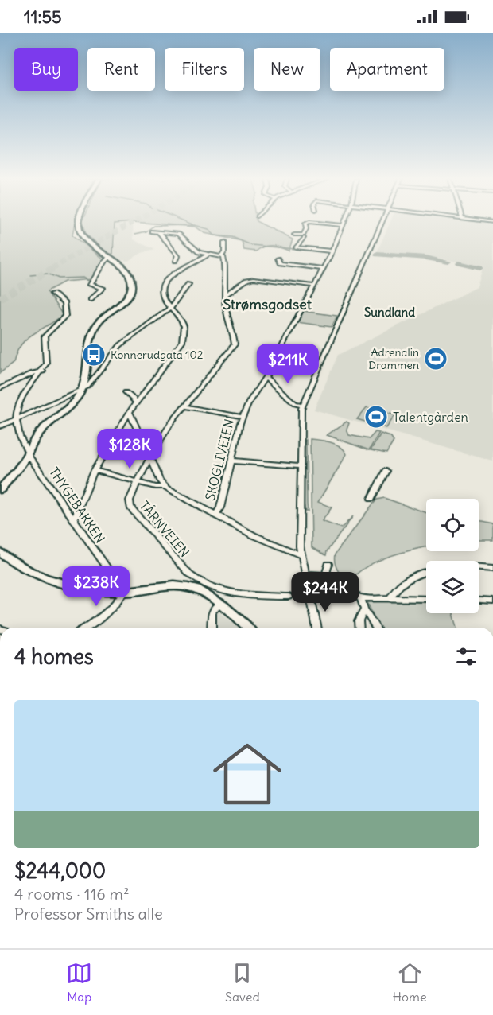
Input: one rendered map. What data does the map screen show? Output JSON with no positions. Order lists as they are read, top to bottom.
{
  "streets": {
    "street": ["SKOGLIVEIEN", "THYGEBAKKEN", "TÅRNVEIEN"]
  },
  "districts": ["Strømsgodset", "Sundland"],
  "places": {
    "bus stop": ["Konnerudgata 102"],
    "sports": ["Adrenalin Drammen", "Talentgården"]
  },
  "page": {
    "status": "11:55",
    "chip": [
      "Buy",
      "Rent",
      "Filters",
      "New",
      "Apartment"
    ],
    "price": [
      "$211K",
      "$128K",
      "$238K",
      "$244K"
    ],
    "heading": "4 homes",
    "list": [
      {
        "name": "$244,000",
        "note": "4 rooms · 116 m² · Professor Smiths alle"
      }
    ],
    "tabs": ["Map", "Saved", "Home"]
  }
}
